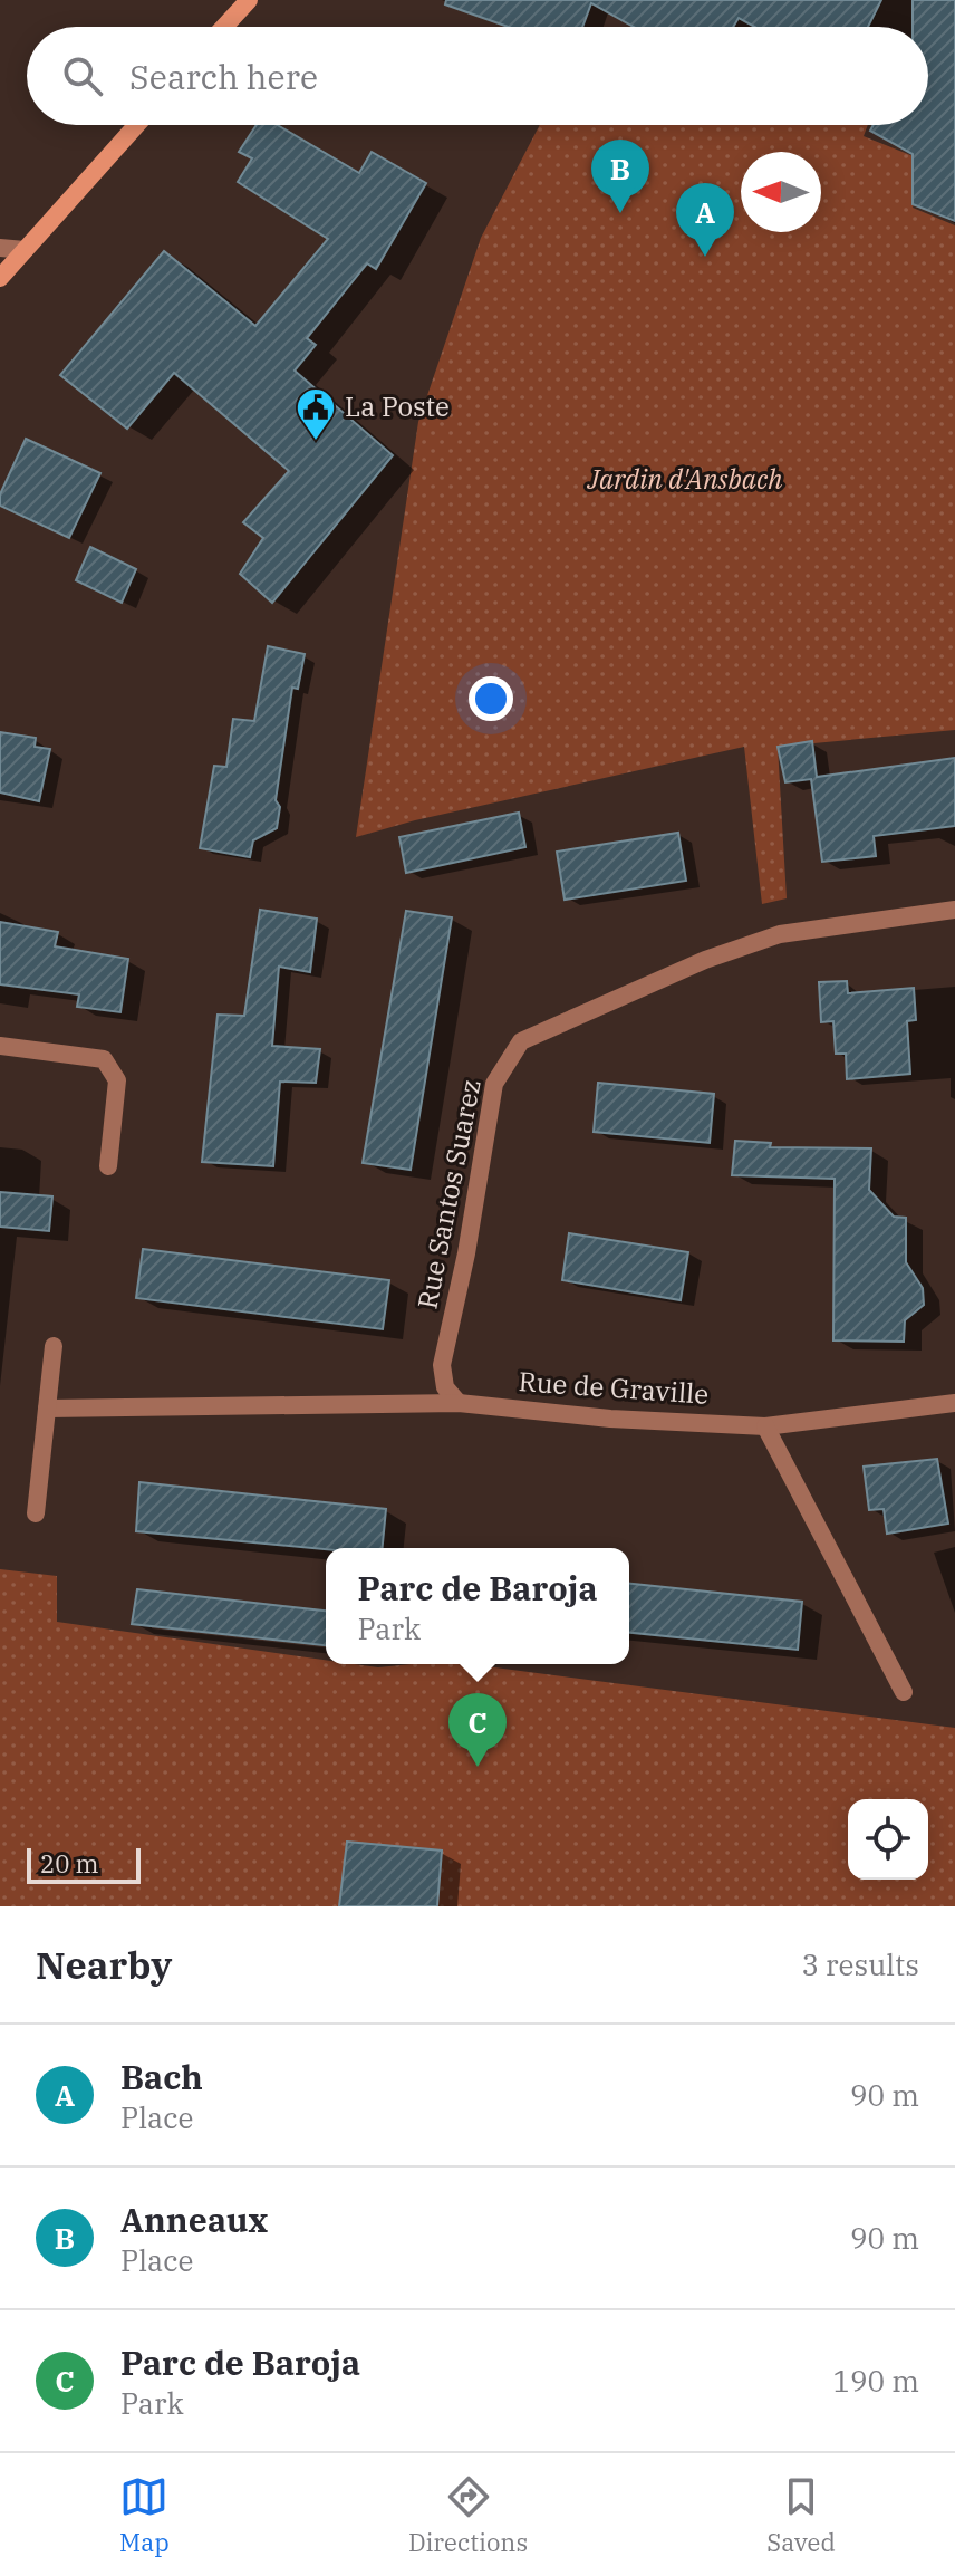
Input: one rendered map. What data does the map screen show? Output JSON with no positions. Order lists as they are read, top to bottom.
{
  "streets": {
    "street": ["Rue Santos Suarez", "Rue de Graville"]
  },
  "crossings": [
    ["Rue Santos Suarez", "Rue de Graville"]
  ],
  "parks": ["Jardin d'Ansbach"],
  "places": {
    "public building": ["La Poste"]
  },
  "scale_bar": "20 m",
  "north": "left",
  "page": {
    "search": "Search here",
    "pins": ["B", "A", "C"],
    "popup": ["Parc de Baroja", "Park"],
    "scale": "20 m",
    "heading": ["Nearby", "3 results"],
    "list": [
      {
        "mark": "A",
        "name": "Bach",
        "note": "Place",
        "value": "90 m"
      },
      {
        "mark": "B",
        "name": "Anneaux",
        "note": "Place",
        "value": "90 m"
      },
      {
        "mark": "C",
        "name": "Parc de Baroja",
        "note": "Park",
        "value": "190 m"
      }
    ],
    "nav": ["Map", "Directions", "Saved"]
  }
}
